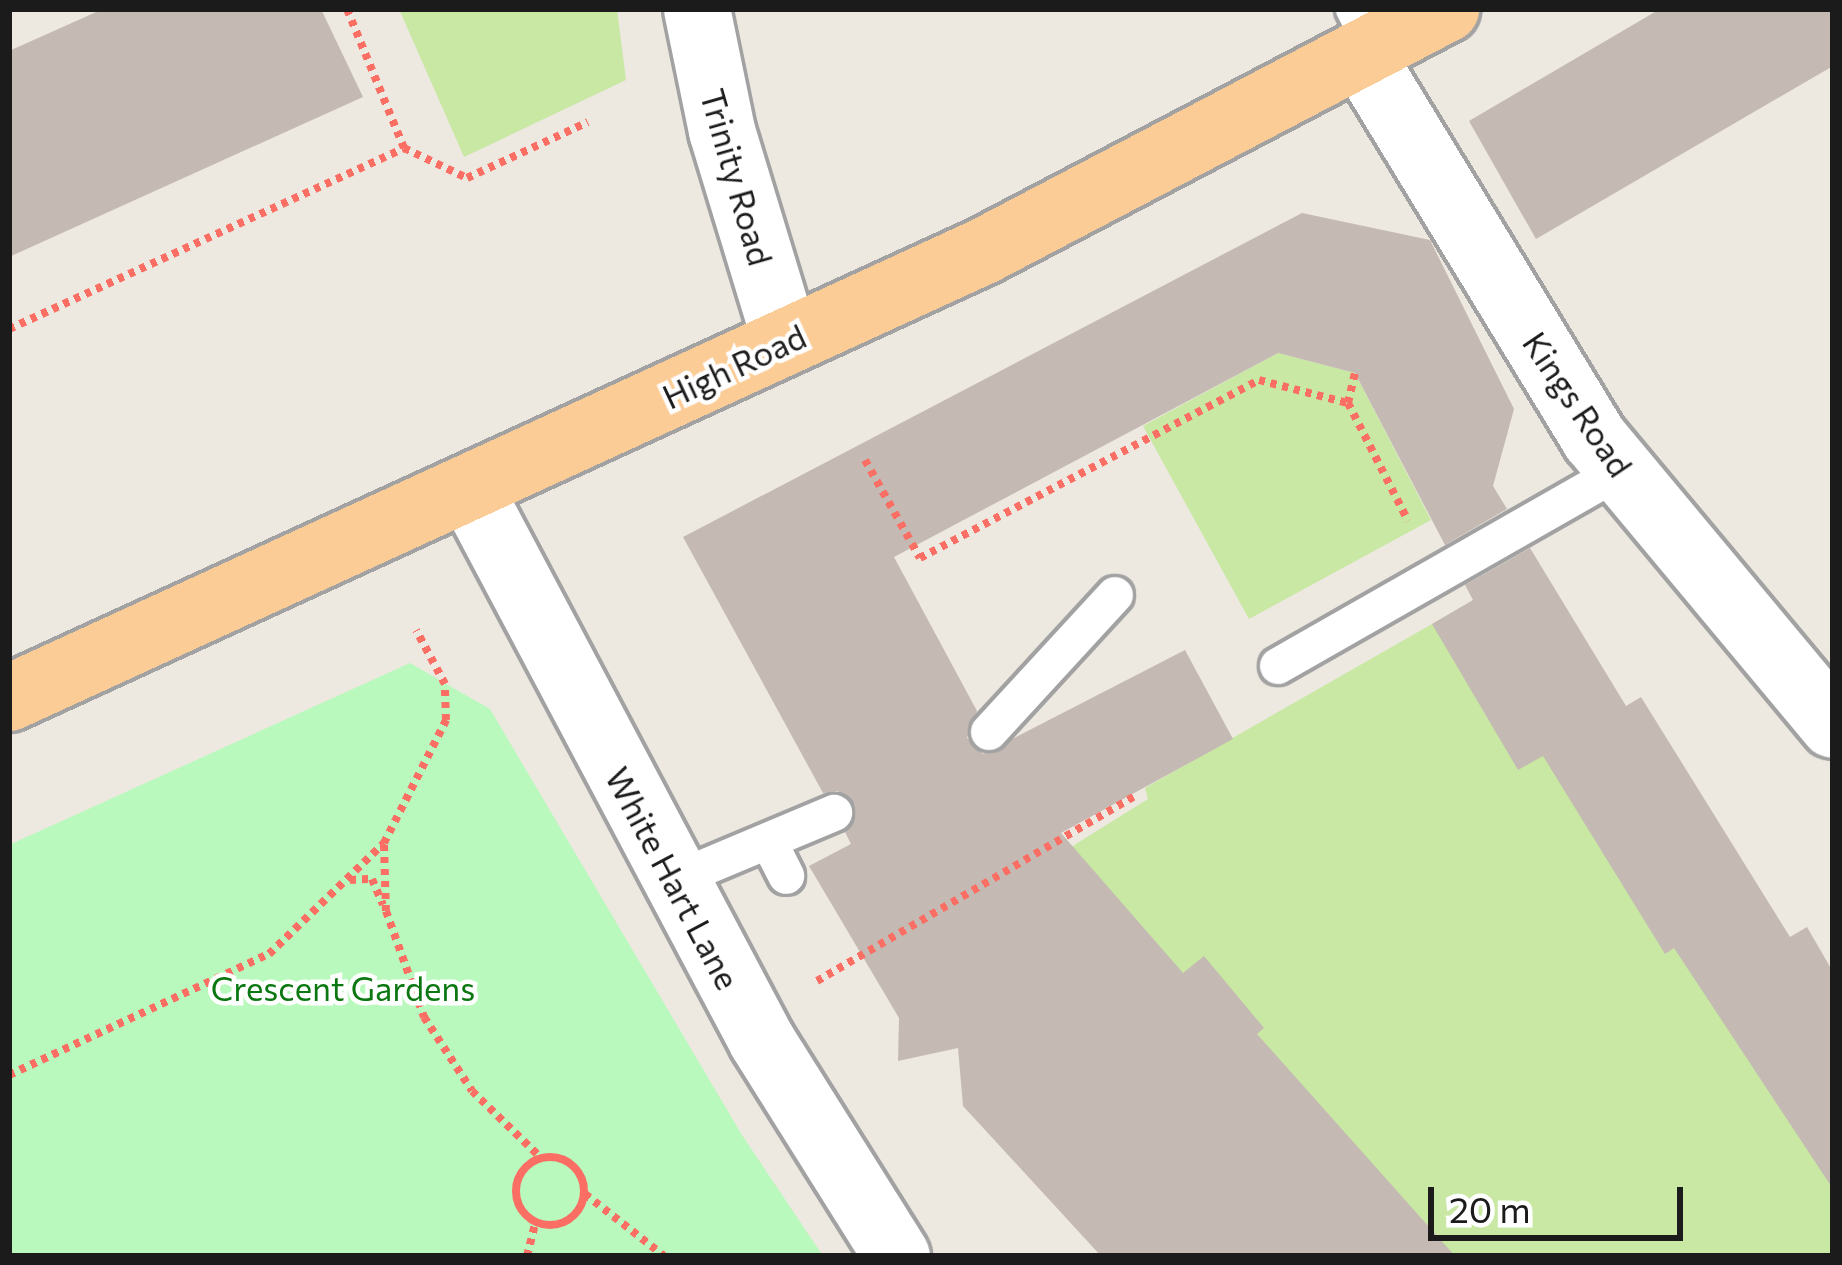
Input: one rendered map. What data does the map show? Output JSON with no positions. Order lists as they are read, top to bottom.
{
  "streets": {
    "main road": ["High Road"],
    "street": ["Trinity Road", "Kings Road", "White Hart Lane"]
  },
  "crossings": [
    ["Trinity Road", "High Road"],
    ["High Road", "Kings Road"],
    ["High Road", "White Hart Lane"]
  ],
  "parks": ["Crescent Gardens"],
  "scale_bar": "20 m"
}
